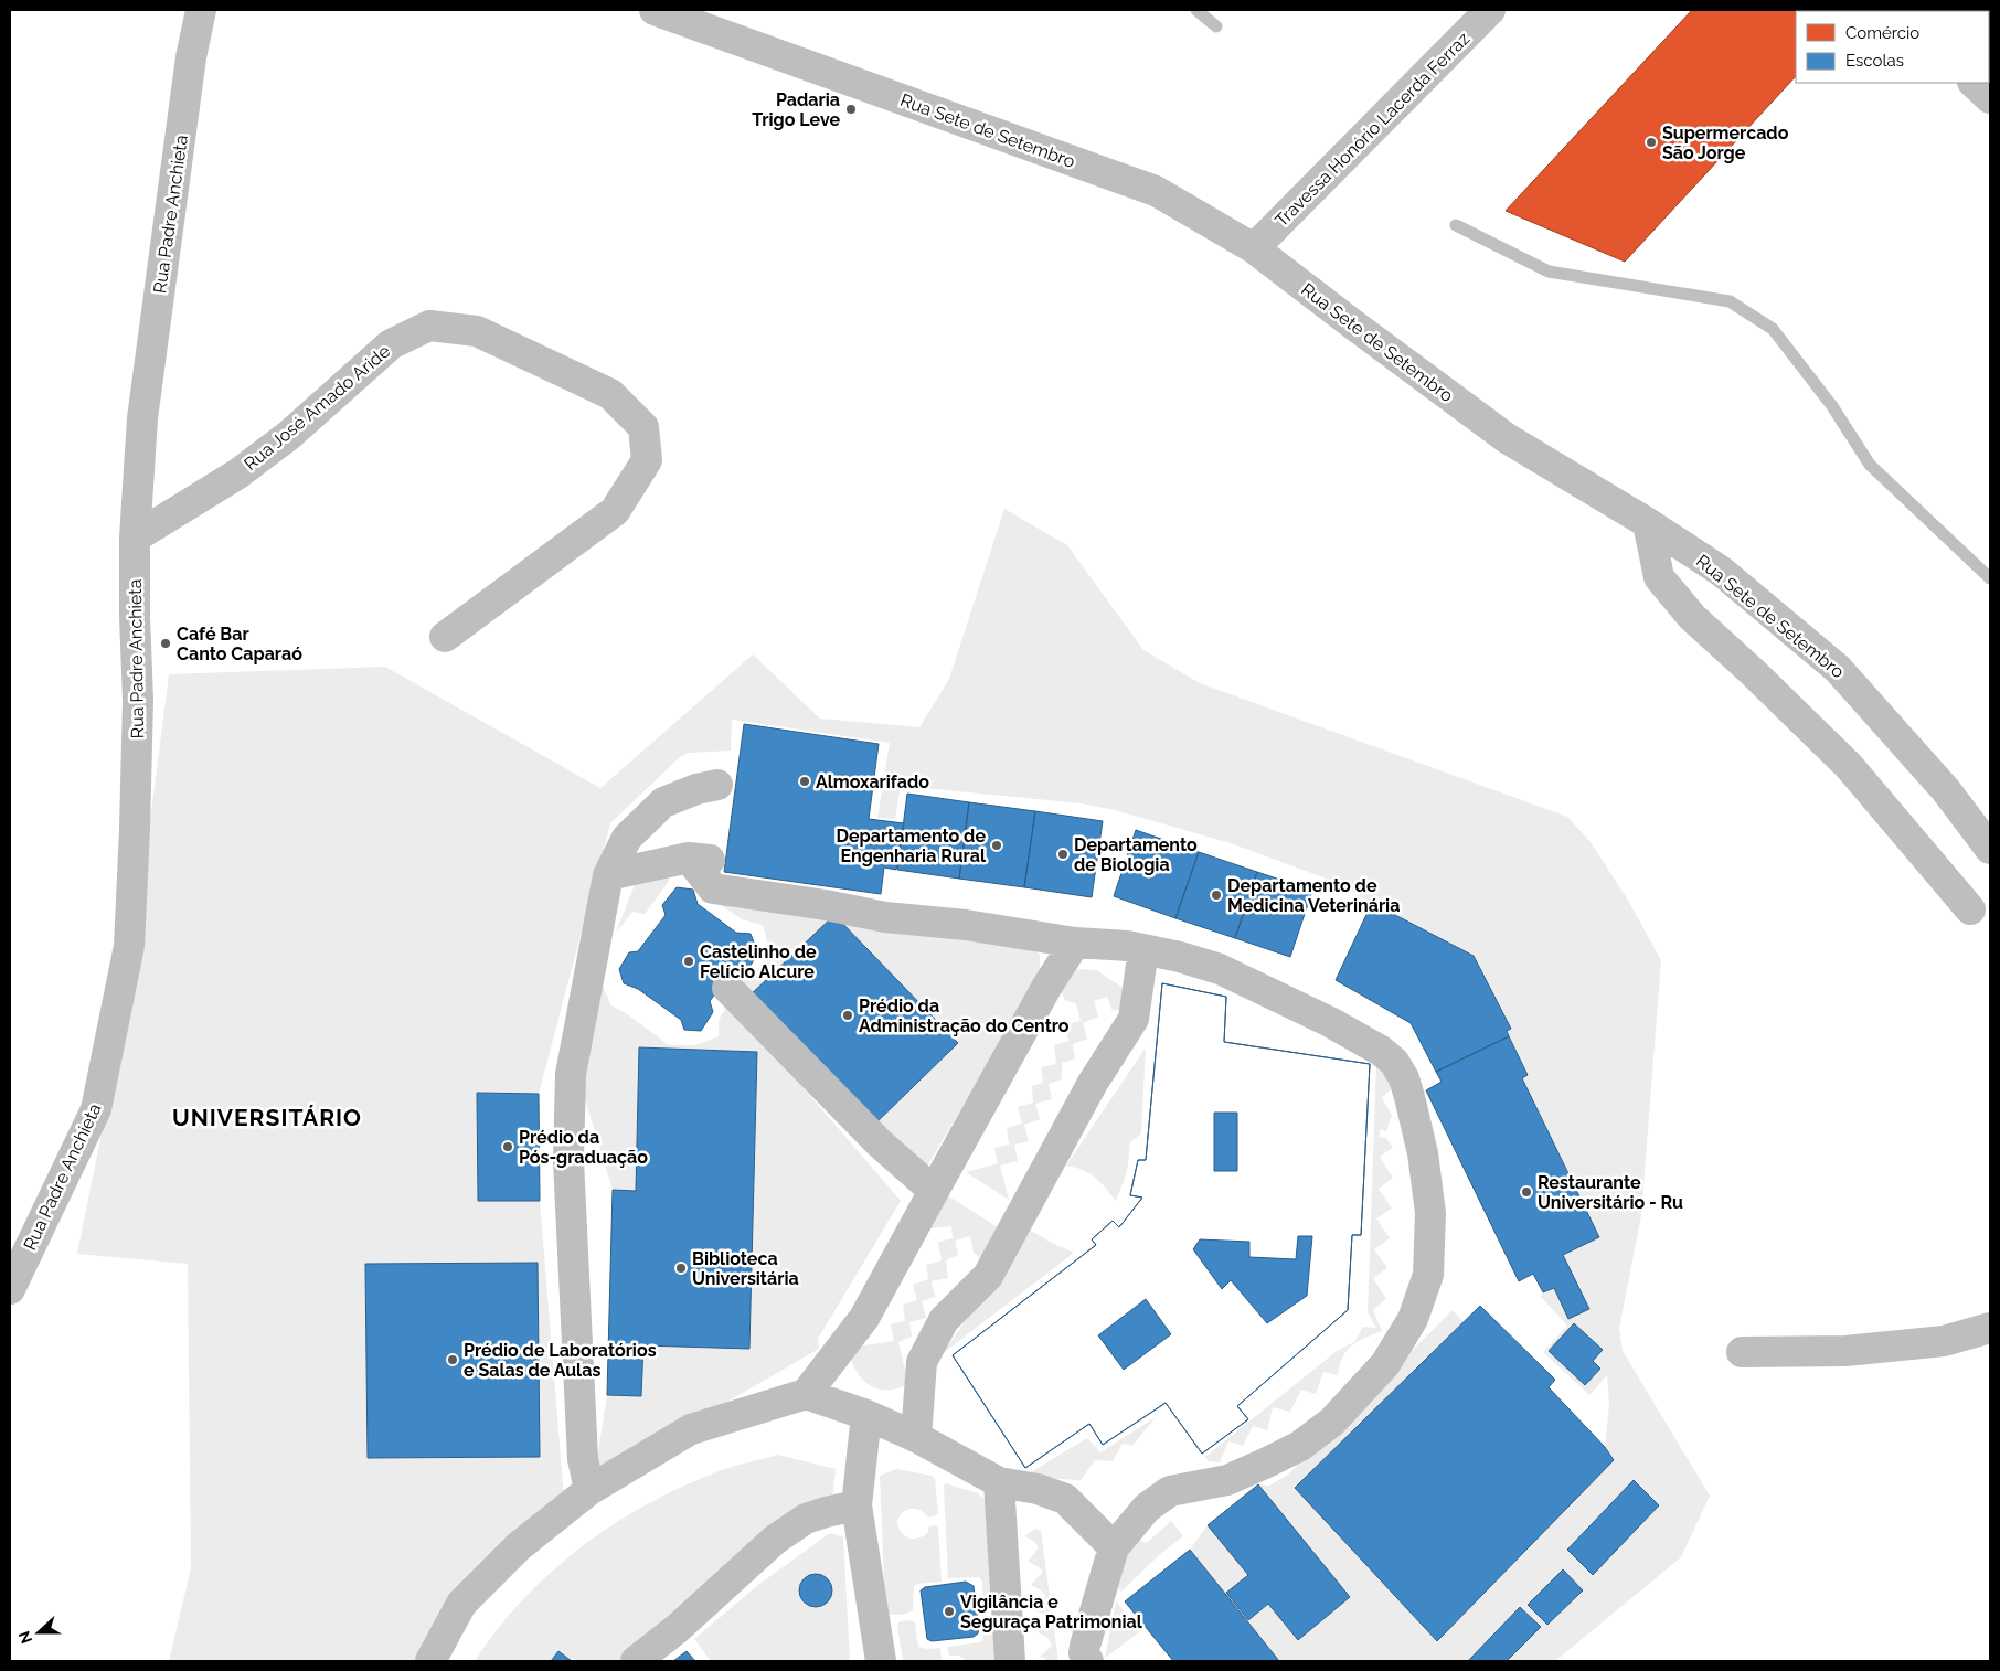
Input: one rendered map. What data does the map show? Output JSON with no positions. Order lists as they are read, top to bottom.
{
  "streets": {
    "main road": [
      "Travessa Honório Lacerda Ferraz",
      "Rua Sete de Setembro",
      "Rua Padre Anchieta",
      "Rua José Amado Aride"
    ]
  },
  "crossings": [
    ["Travessa Honório Lacerda Ferraz", "Rua Sete de Setembro"],
    ["Rua Padre Anchieta", "Rua José Amado Aride"]
  ],
  "districts": ["UNIVERSITÁRIO"],
  "places": [
    "Padaria Trigo Leve",
    "Supermercado São Jorge",
    "Café Bar Canto Caparaó",
    "Almoxarifado",
    "Departamento de Engenharia Rural",
    "Departamento de Biologia",
    "Departamento de Medicina Veterinária",
    "Castelinho de Felício Alcure",
    "Prédio da Administração do Centro",
    "Prédio da Pós-graduação",
    "Restaurante Universitário - Ru",
    "Biblioteca Universitária",
    "Prédio de Laboratórios e Salas de Aulas",
    "Vigilância e Seguraça Patrimonial"
  ],
  "legend": ["Comércio", "Escolas"],
  "north": "left"
}
